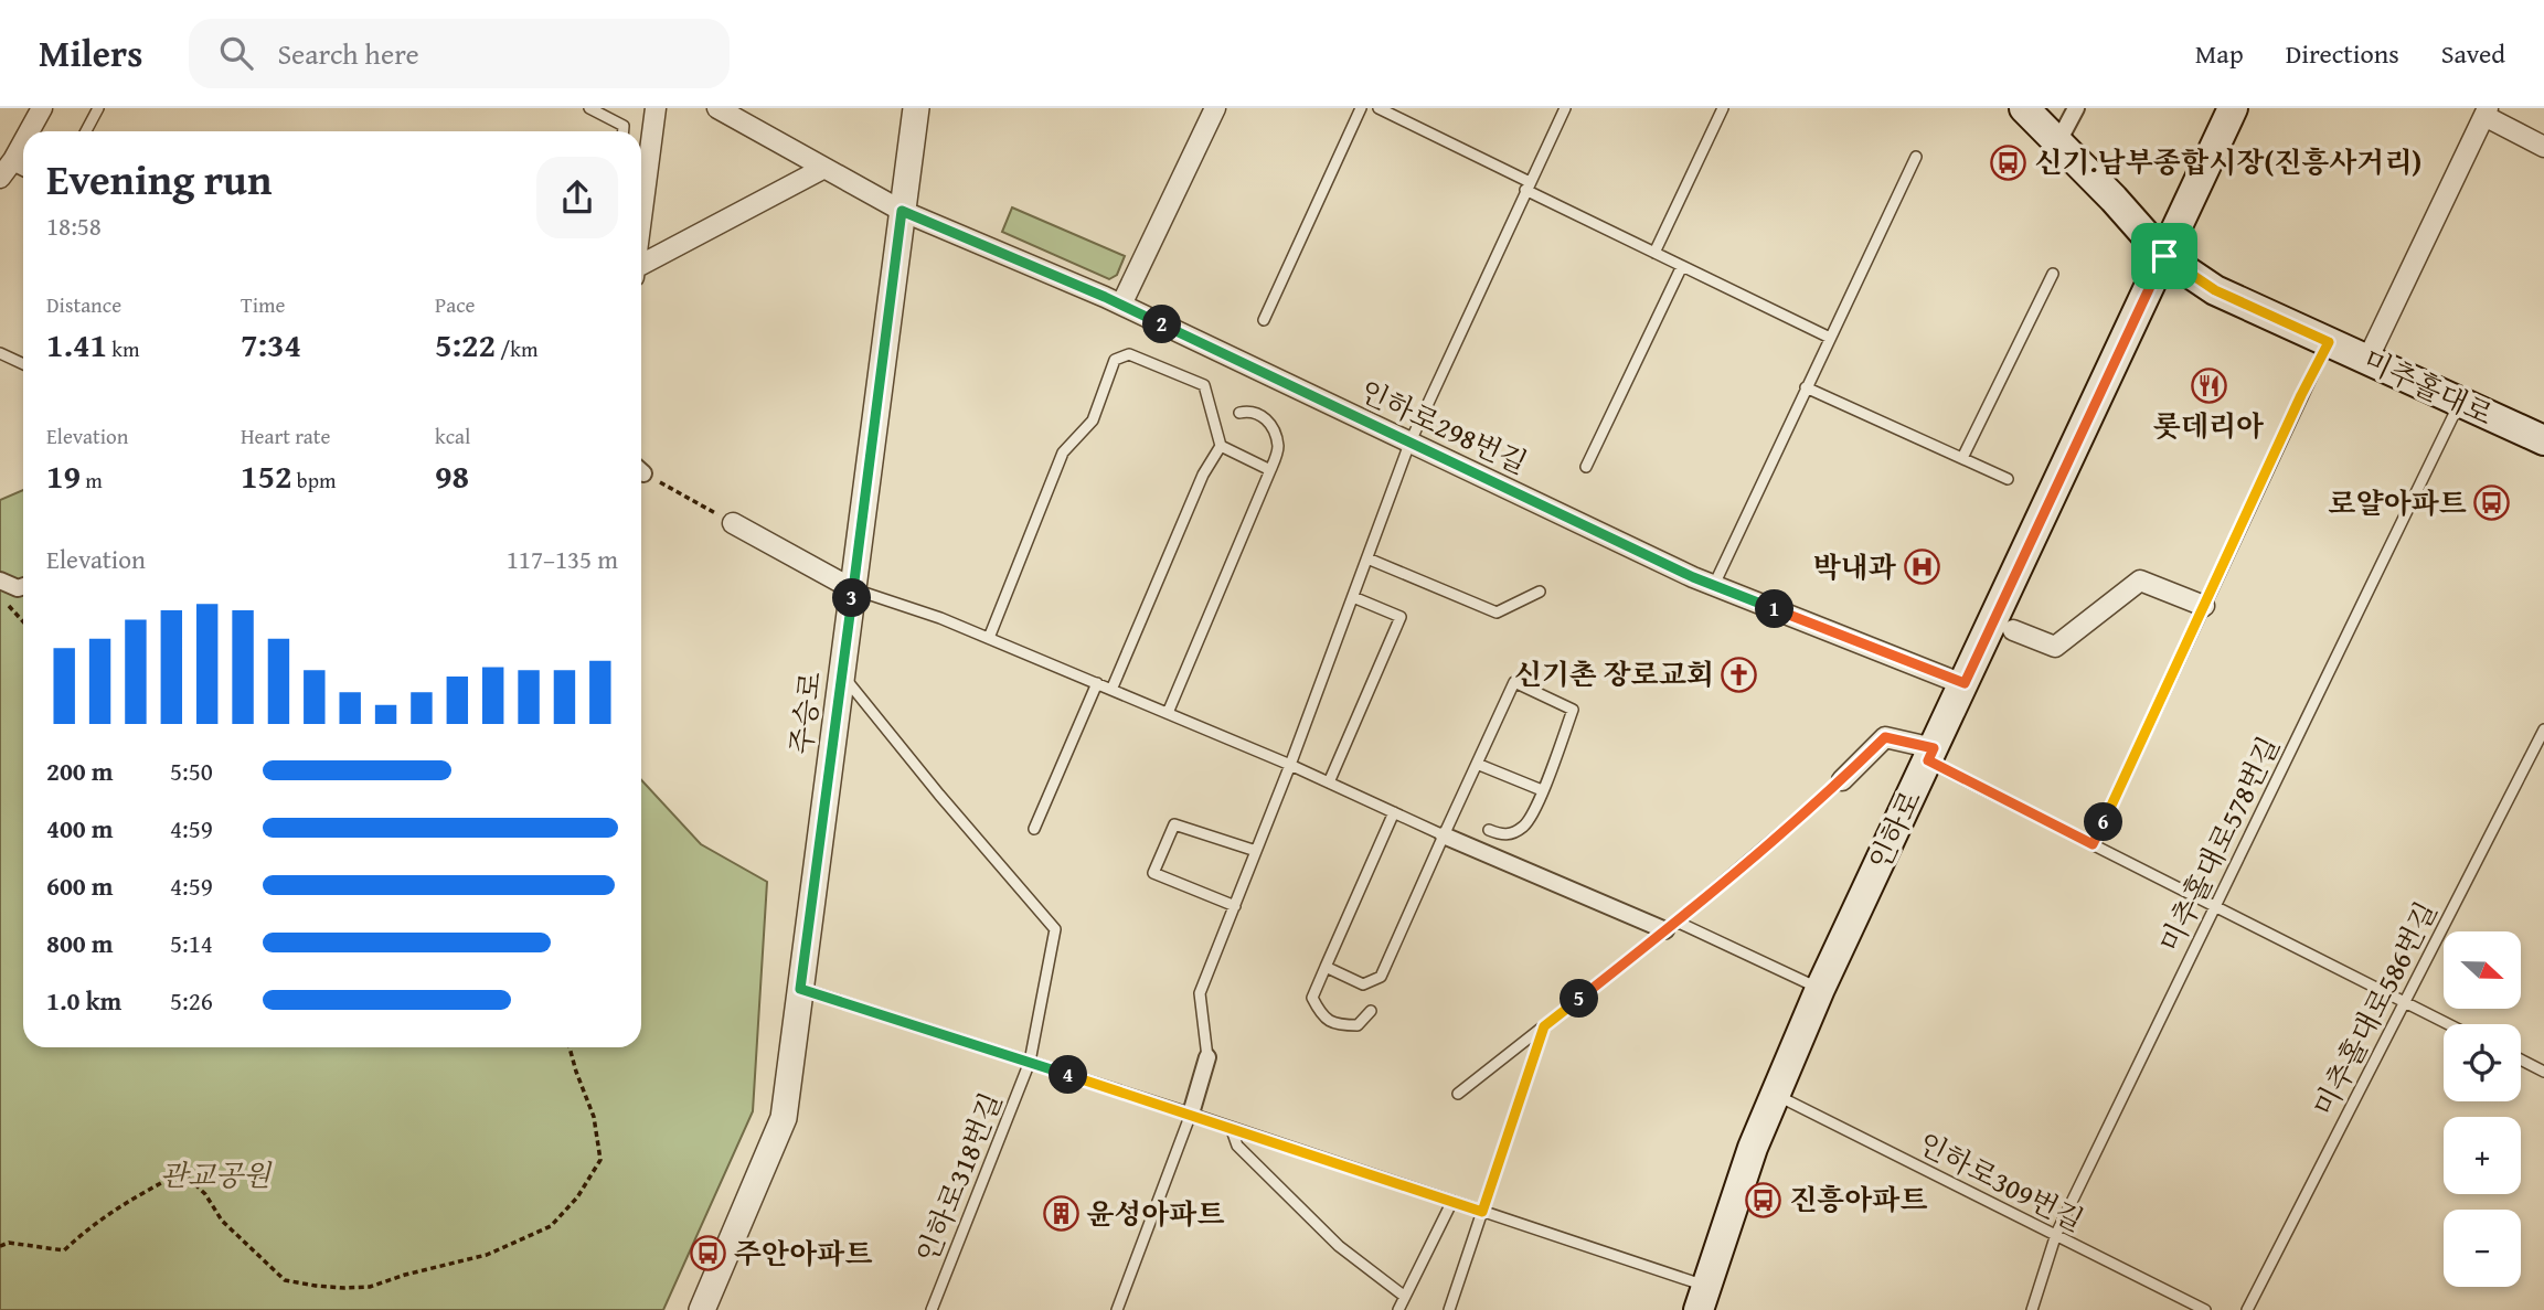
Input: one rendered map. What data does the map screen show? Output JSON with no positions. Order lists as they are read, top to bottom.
{
  "streets": {
    "main road": ["미추홀대로", "인하로"],
    "street": ["인하로298번길", "주승로"],
    "lane": [
      "미추홀대로578번길",
      "미추홀대로586번길",
      "인하로318번길",
      "인하로309번길"
    ]
  },
  "crossings": [
    ["미추홀대로", "인하로"],
    ["미추홀대로", "미추홀대로578번길"],
    ["인하로298번길", "주승로"],
    ["인하로298번길", "인하로"],
    ["주승로", "인하로318번길"],
    ["인하로", "인하로318번길"],
    ["인하로", "인하로309번길"],
    ["미추홀대로578번길", "인하로309번길"]
  ],
  "parks": ["관교공원"],
  "places": {
    "bus stop": [
      "신기.남부종합시장(진흥사거리)",
      "로얄아파트",
      "진흥아파트",
      "주안아파트"
    ],
    "restaurant": ["롯데리아"],
    "hospital": ["박내과"],
    "church": ["신기촌 장로교회"],
    "building": ["윤성아파트"]
  },
  "north": "right",
  "page": {
    "header": "Milers",
    "search": "Search here",
    "nav": ["Map", "Directions", "Saved"],
    "heading": ["Evening run", "18:58"],
    "stats": [
      ["Distance", "1.41 km"],
      ["Time", "7:34"],
      ["Pace", "5:22 /km"],
      ["Elevation", "19 m"],
      ["Heart rate", "152 bpm"],
      ["kcal", "98"]
    ],
    "pins": [
      "2",
      "3",
      "1",
      "6",
      "5",
      "4"
    ],
    "chart": ["Elevation", "117–135 m"],
    "list": [
      {
        "name": "200 m",
        "note": "5:50"
      },
      {
        "name": "400 m",
        "note": "4:59"
      },
      {
        "name": "600 m",
        "note": "4:59"
      },
      {
        "name": "800 m",
        "note": "5:14"
      },
      {
        "name": "1.0 km",
        "note": "5:26"
      }
    ],
    "map_buttons": ["+", "−"]
  }
}
